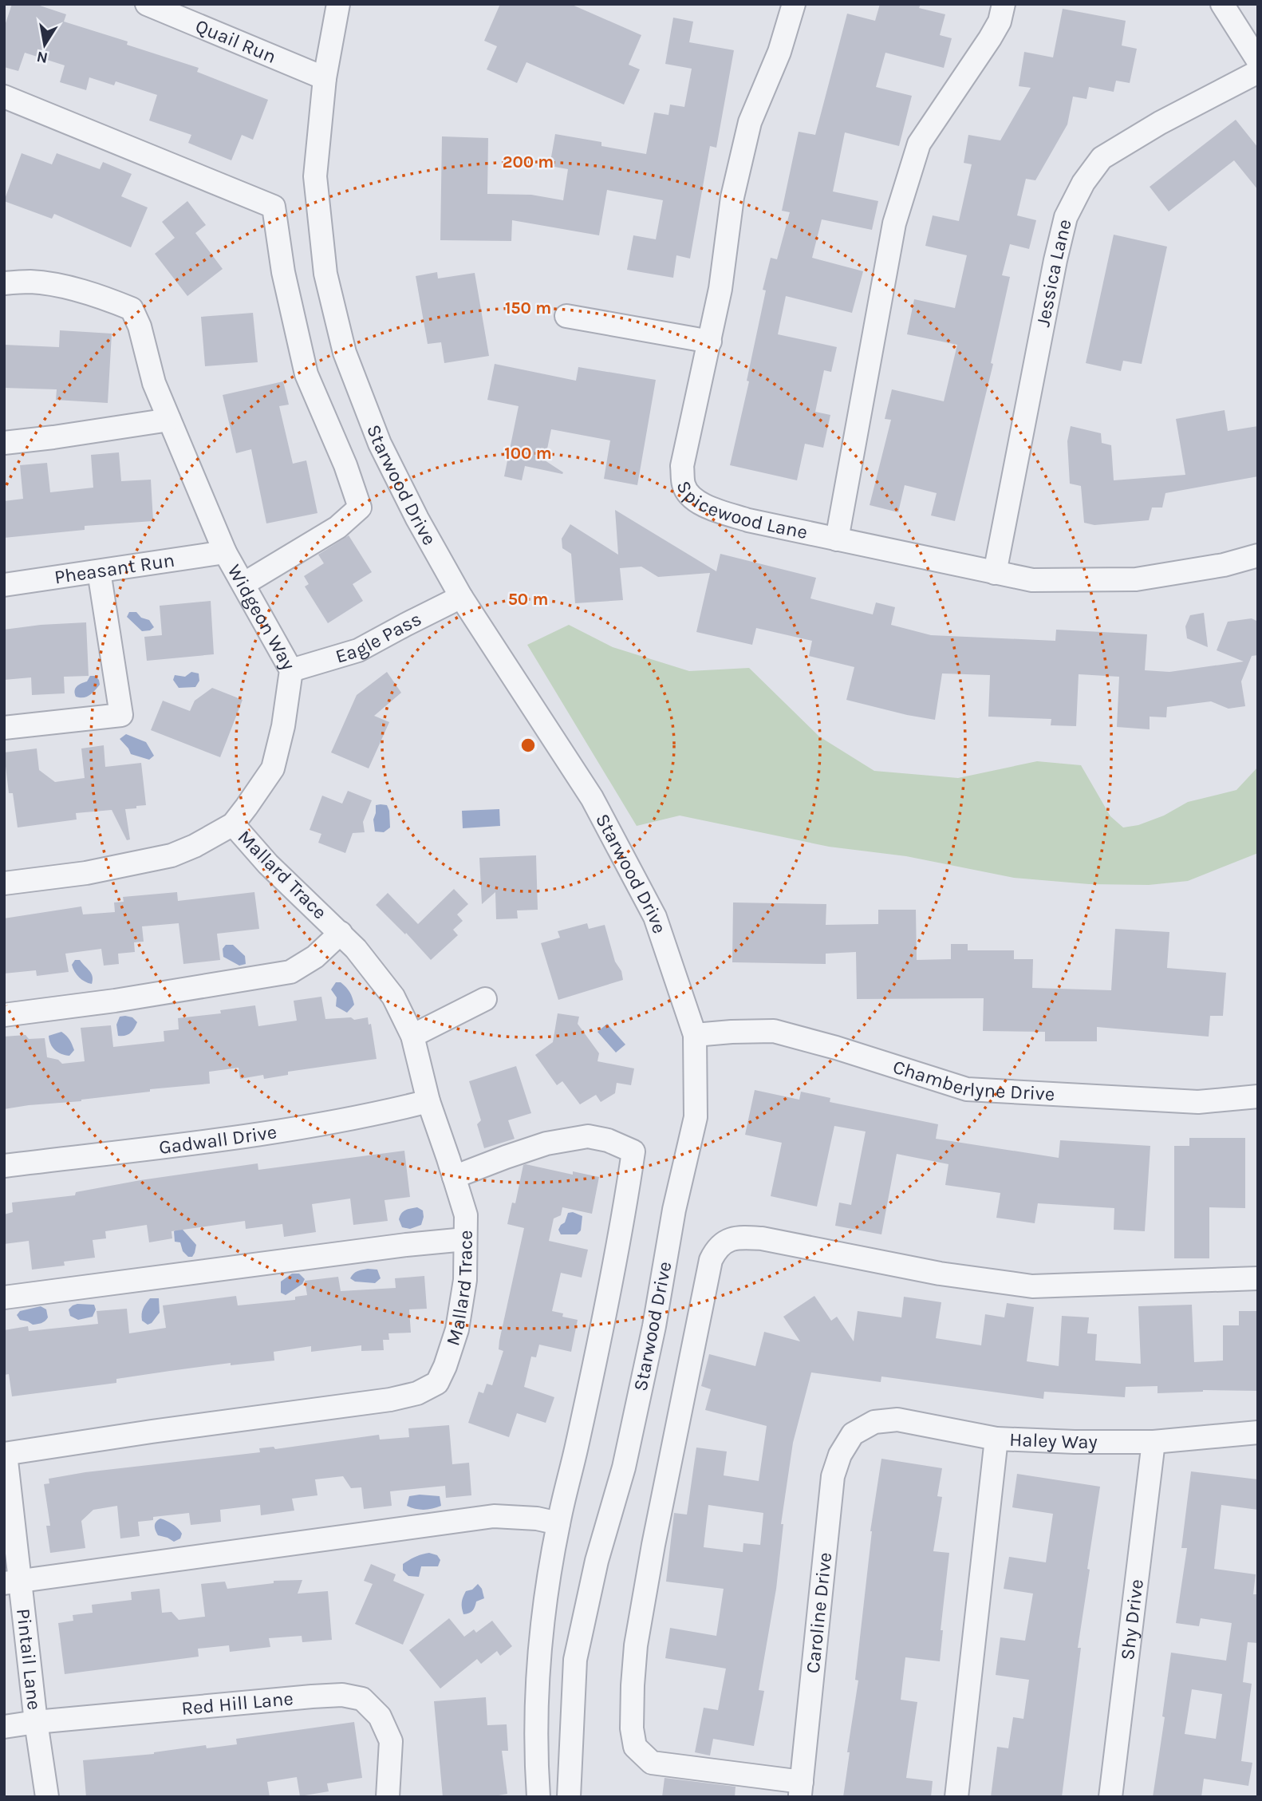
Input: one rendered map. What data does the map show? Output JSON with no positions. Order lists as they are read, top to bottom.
{
  "streets": {
    "street": [
      "Quail Run",
      "Jessica Lane",
      "Starwood Drive",
      "Spicewood Lane",
      "Pheasant Run",
      "Widgeon Way",
      "Eagle Pass",
      "Mallard Trace",
      "Chamberlyne Drive",
      "Gadwall Drive",
      "Haley Way",
      "Caroline Drive",
      "Shy Drive",
      "Pintail Lane",
      "Red Hill Lane"
    ]
  },
  "crossings": [
    ["Quail Run", "Starwood Drive"],
    ["Jessica Lane", "Spicewood Lane"],
    ["Starwood Drive", "Eagle Pass"],
    ["Starwood Drive", "Chamberlyne Drive"],
    ["Pheasant Run", "Widgeon Way"],
    ["Widgeon Way", "Eagle Pass"],
    ["Widgeon Way", "Mallard Trace"],
    ["Mallard Trace", "Gadwall Drive"],
    ["Mallard Trace", "Pintail Lane"],
    ["Haley Way", "Caroline Drive"],
    ["Haley Way", "Shy Drive"],
    ["Pintail Lane", "Red Hill Lane"]
  ],
  "north": "bottom",
  "rings": [
    "200 m",
    "150 m",
    "100 m",
    "50 m"
  ]
}
